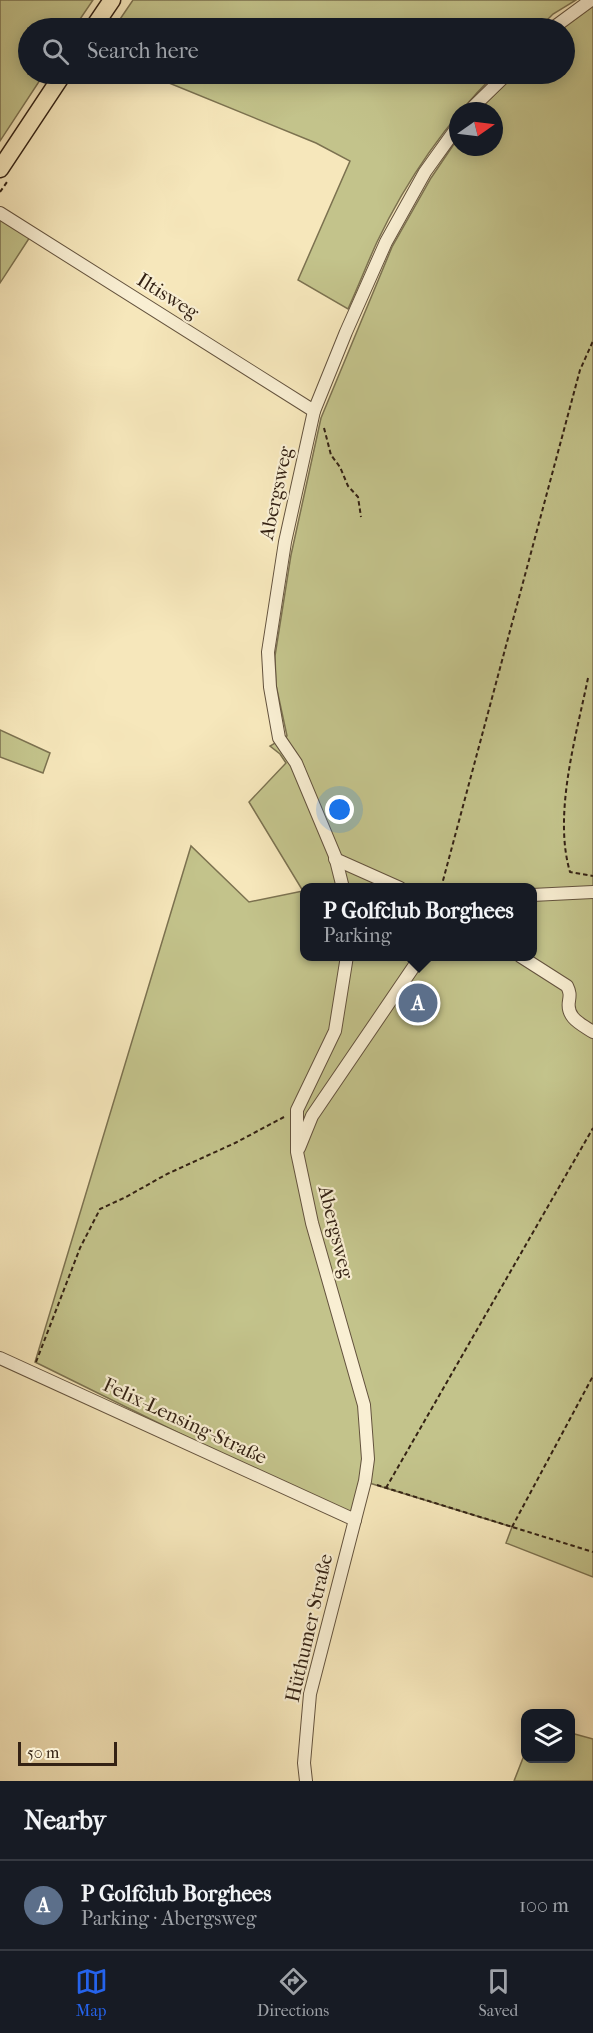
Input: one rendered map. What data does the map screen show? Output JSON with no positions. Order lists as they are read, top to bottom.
{
  "streets": {
    "street": [
      "Iltisweg",
      "Abergsweg",
      "Felix-Lensing-Straße",
      "Hüthumer Straße"
    ]
  },
  "crossings": [
    ["Iltisweg", "Abergsweg"],
    ["Abergsweg", "Felix-Lensing-Straße"],
    ["Abergsweg", "Hüthumer Straße"],
    ["Felix-Lensing-Straße", "Hüthumer Straße"]
  ],
  "scale_bar": "50 m",
  "north": "right",
  "page": {
    "search": "Search here",
    "popup": ["P Golfclub Borghees", "Parking"],
    "pins": "A",
    "scale": "50 m",
    "heading": "Nearby",
    "list": [
      {
        "mark": "A",
        "name": "P Golfclub Borghees",
        "note": "Parking · Abergsweg",
        "value": "100 m"
      }
    ],
    "nav": ["Map", "Directions", "Saved"]
  }
}
